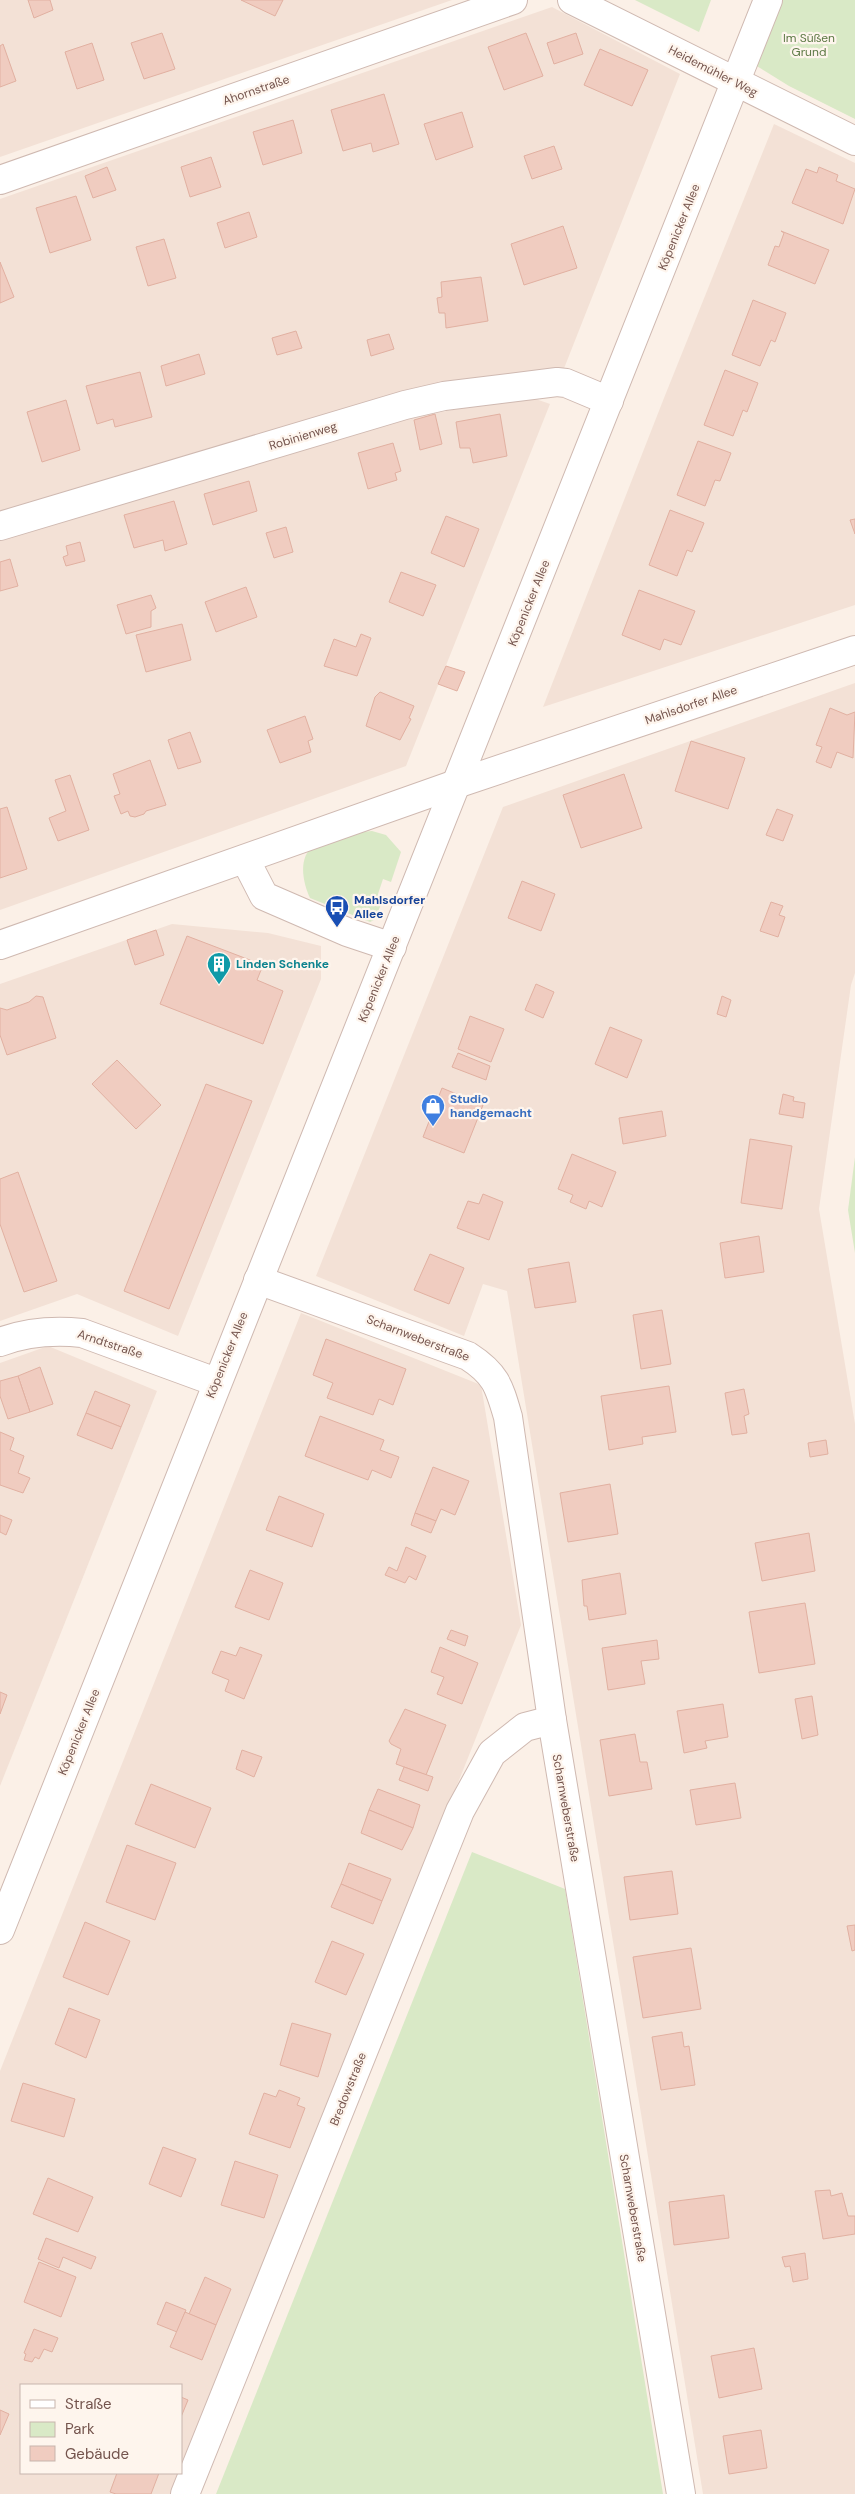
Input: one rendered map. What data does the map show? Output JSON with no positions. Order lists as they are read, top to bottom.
{
  "streets": {
    "street": [
      "Heidemühler Weg",
      "Ahornstraße",
      "Köpenicker Allee",
      "Robinienweg",
      "Mahlsdorfer Allee",
      "Scharnweberstraße",
      "Arndtstraße",
      "Bredowstraße"
    ]
  },
  "crossings": [
    ["Heidemühler Weg", "Köpenicker Allee"],
    ["Köpenicker Allee", "Robinienweg"],
    ["Köpenicker Allee", "Mahlsdorfer Allee"],
    ["Köpenicker Allee", "Scharnweberstraße"],
    ["Köpenicker Allee", "Arndtstraße"],
    ["Scharnweberstraße", "Bredowstraße"]
  ],
  "parks": ["Im Süßen Grund"],
  "places": {
    "bus stop": ["Mahlsdorfer Allee"],
    "building": ["Linden Schenke"],
    "shop": ["Studio handgemacht"]
  },
  "legend": ["Straße", "Park", "Gebäude"]
}
